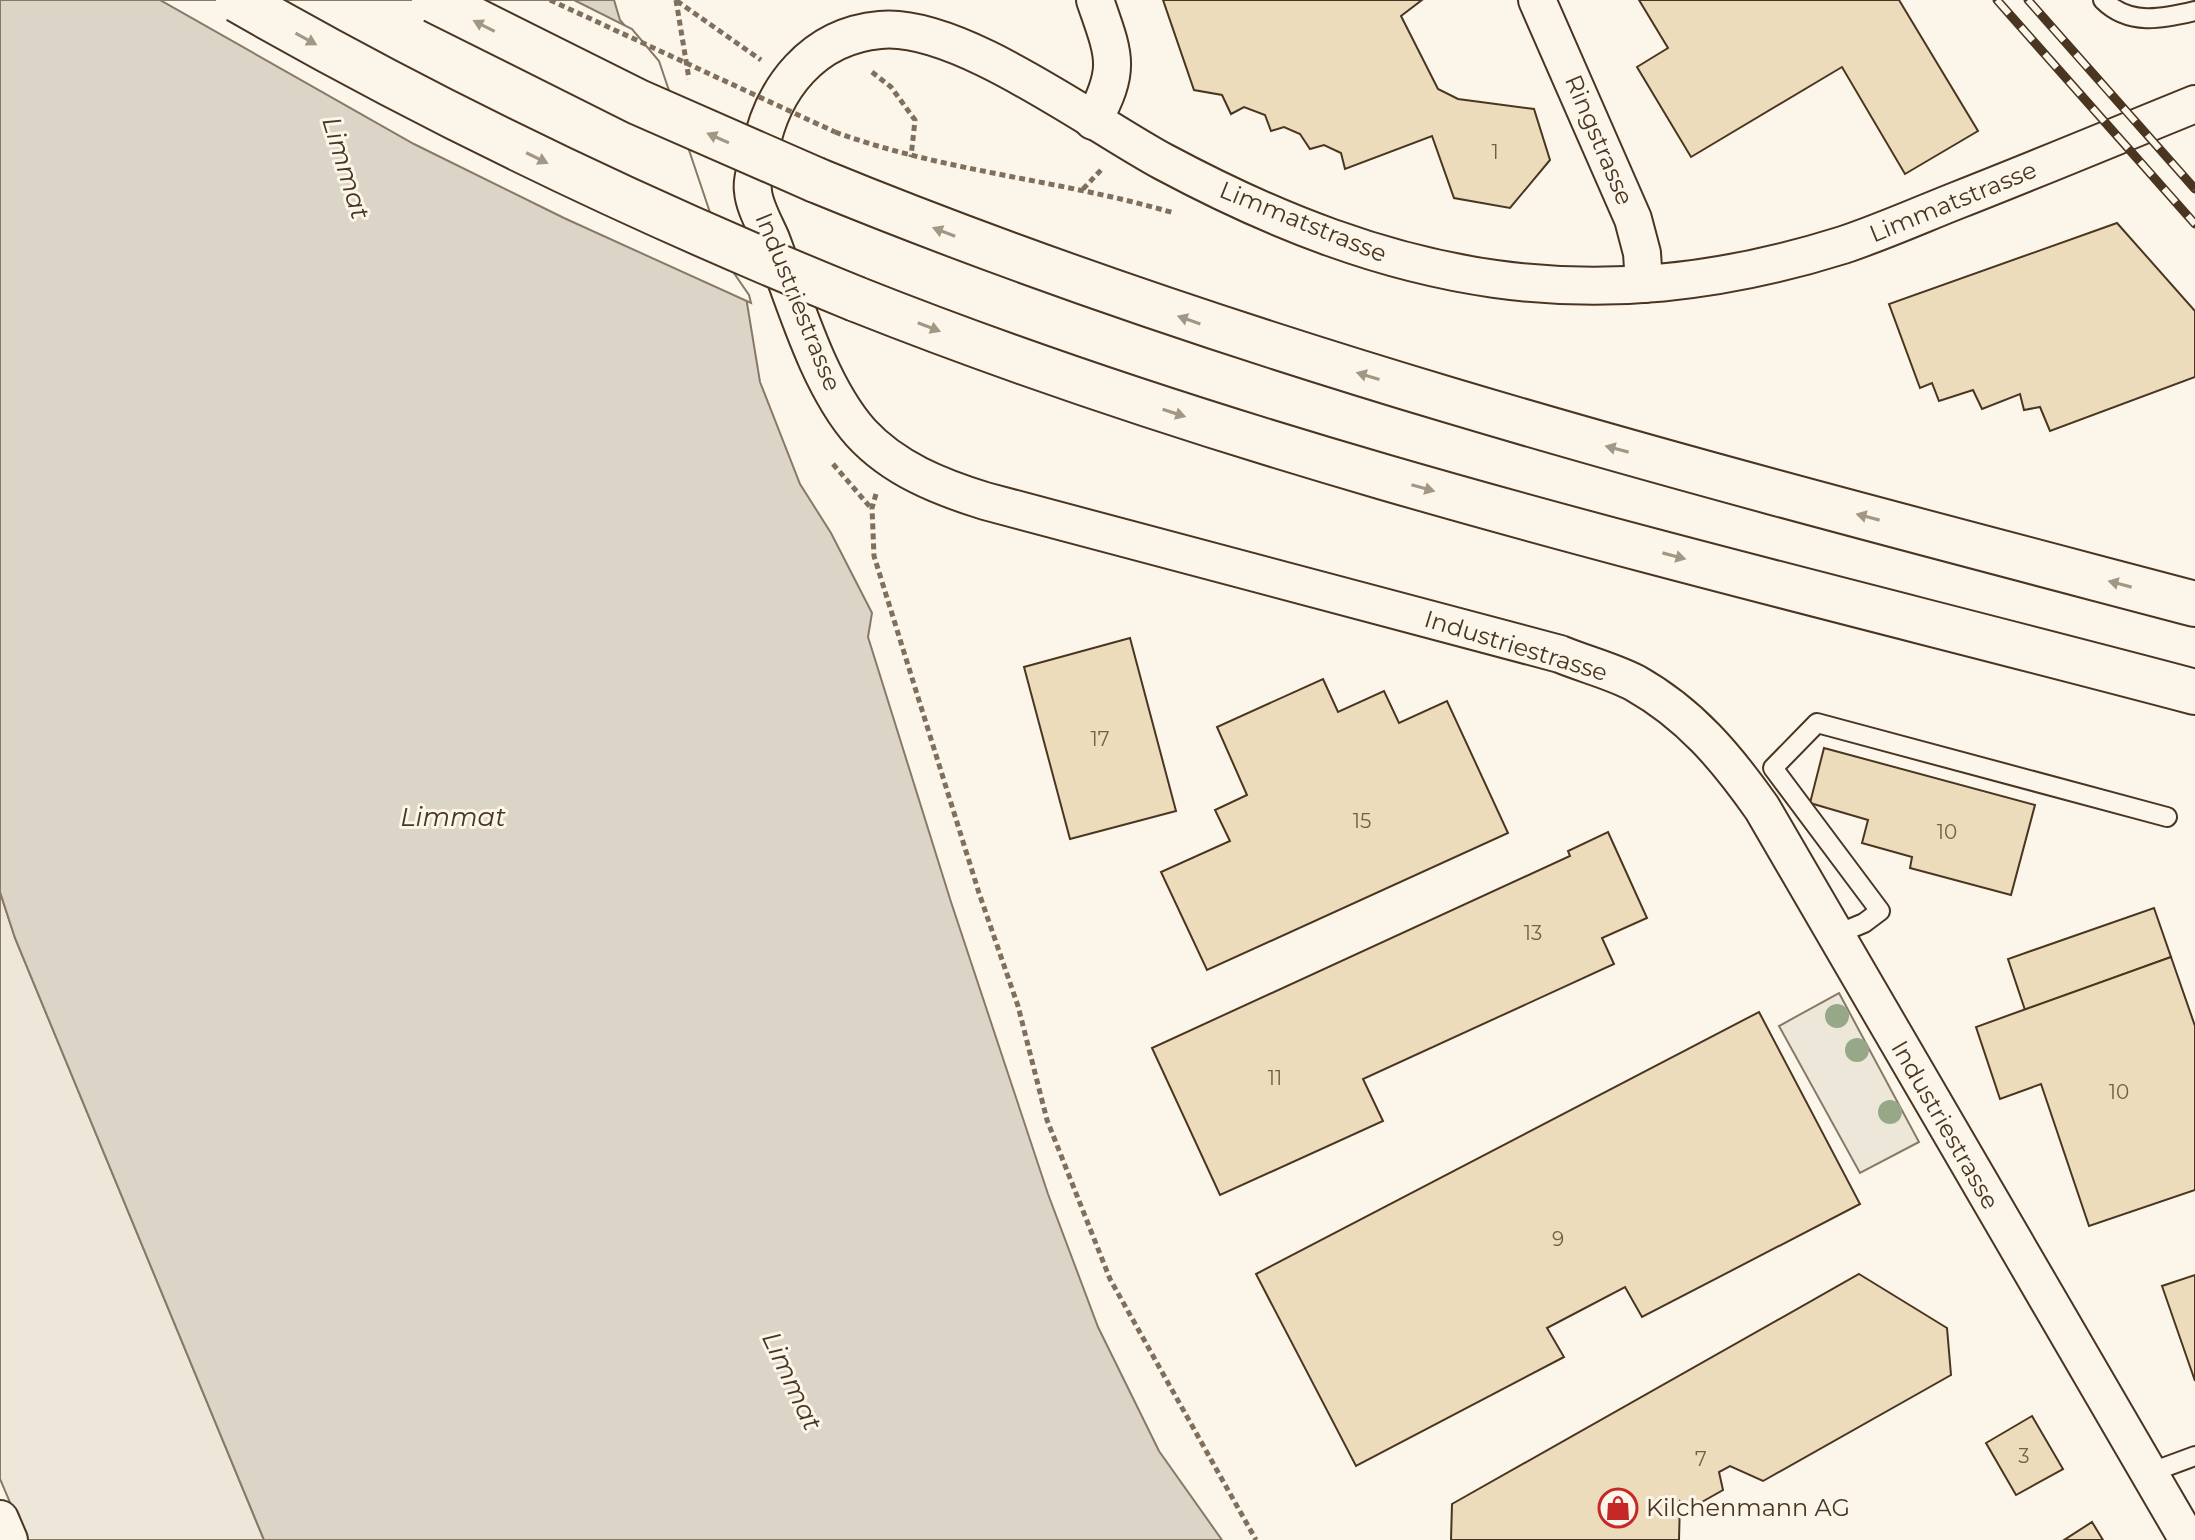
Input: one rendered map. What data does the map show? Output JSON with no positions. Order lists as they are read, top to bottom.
{
  "streets": {
    "street": ["Ringstrasse", "Limmatstrasse", "Industriestrasse"]
  },
  "crossings": [
    ["Ringstrasse", "Limmatstrasse"],
    ["Limmatstrasse", "Industriestrasse"]
  ],
  "water": ["Limmat"],
  "places": {
    "shop": ["Kilchenmann AG"]
  },
  "house_numbers": [
    "1",
    "17",
    "15",
    "10",
    "13",
    "11",
    "10",
    "9",
    "3",
    "7"
  ]
}
